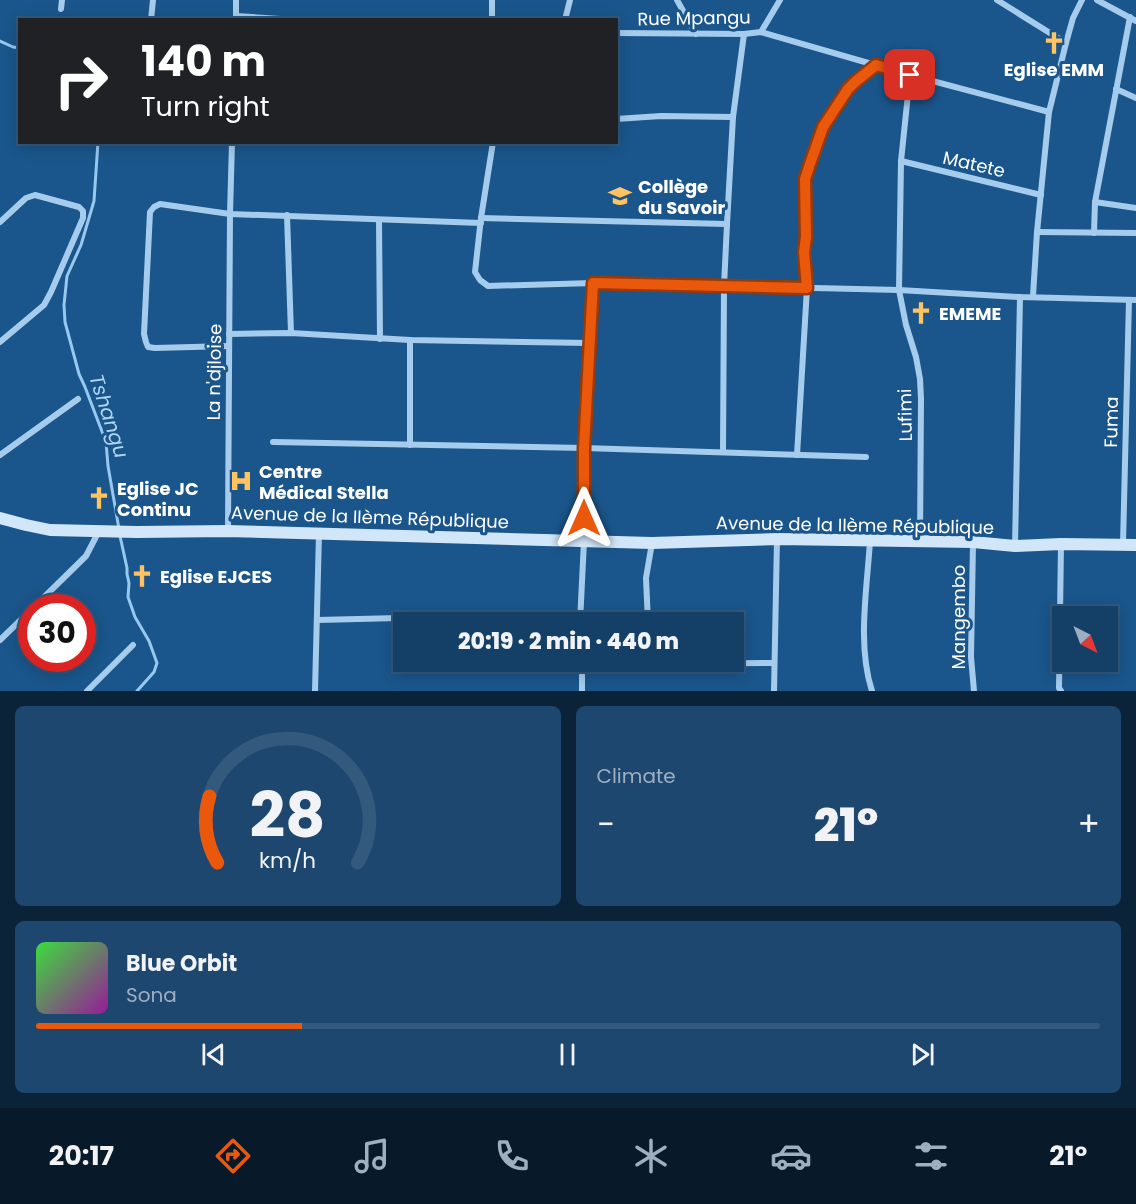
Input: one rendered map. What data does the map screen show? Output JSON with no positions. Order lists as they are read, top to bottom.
{
  "streets": {
    "street": [
      "Rue Mpangu",
      "Matete",
      "La n'djloise",
      "Lufimi",
      "Fuma",
      "Avenue de la IIème République",
      "Mangembo"
    ]
  },
  "crossings": [
    ["Rue Mpangu", "Lufimi"],
    ["Matete", "Lufimi"],
    ["La n'djloise", "Avenue de la IIème République"],
    ["Lufimi", "Avenue de la IIème République"],
    ["Fuma", "Avenue de la IIème République"],
    ["Avenue de la IIème République", "Mangembo"]
  ],
  "water": ["Tshangu"],
  "places": {
    "church": [
      "Eglise EMM",
      "EMEME",
      "Eglise JC Continu",
      "Eglise EJCES"
    ],
    "school or university": ["Collège du Savoir"],
    "hospital": ["Centre Médical Stella"]
  },
  "north": "bottom right",
  "page": {
    "turn": ["140 m", "Turn right"],
    "limit": "30",
    "trip": "20:19 · 2 min · 440 m",
    "tile": "Climate",
    "heat": ["−", "21°", "+"],
    "song": ["Blue Orbit", "Sona"],
    "tabs": ["20:17", "21°"],
    "gauge": ["28", "km/h"]
  }
}
